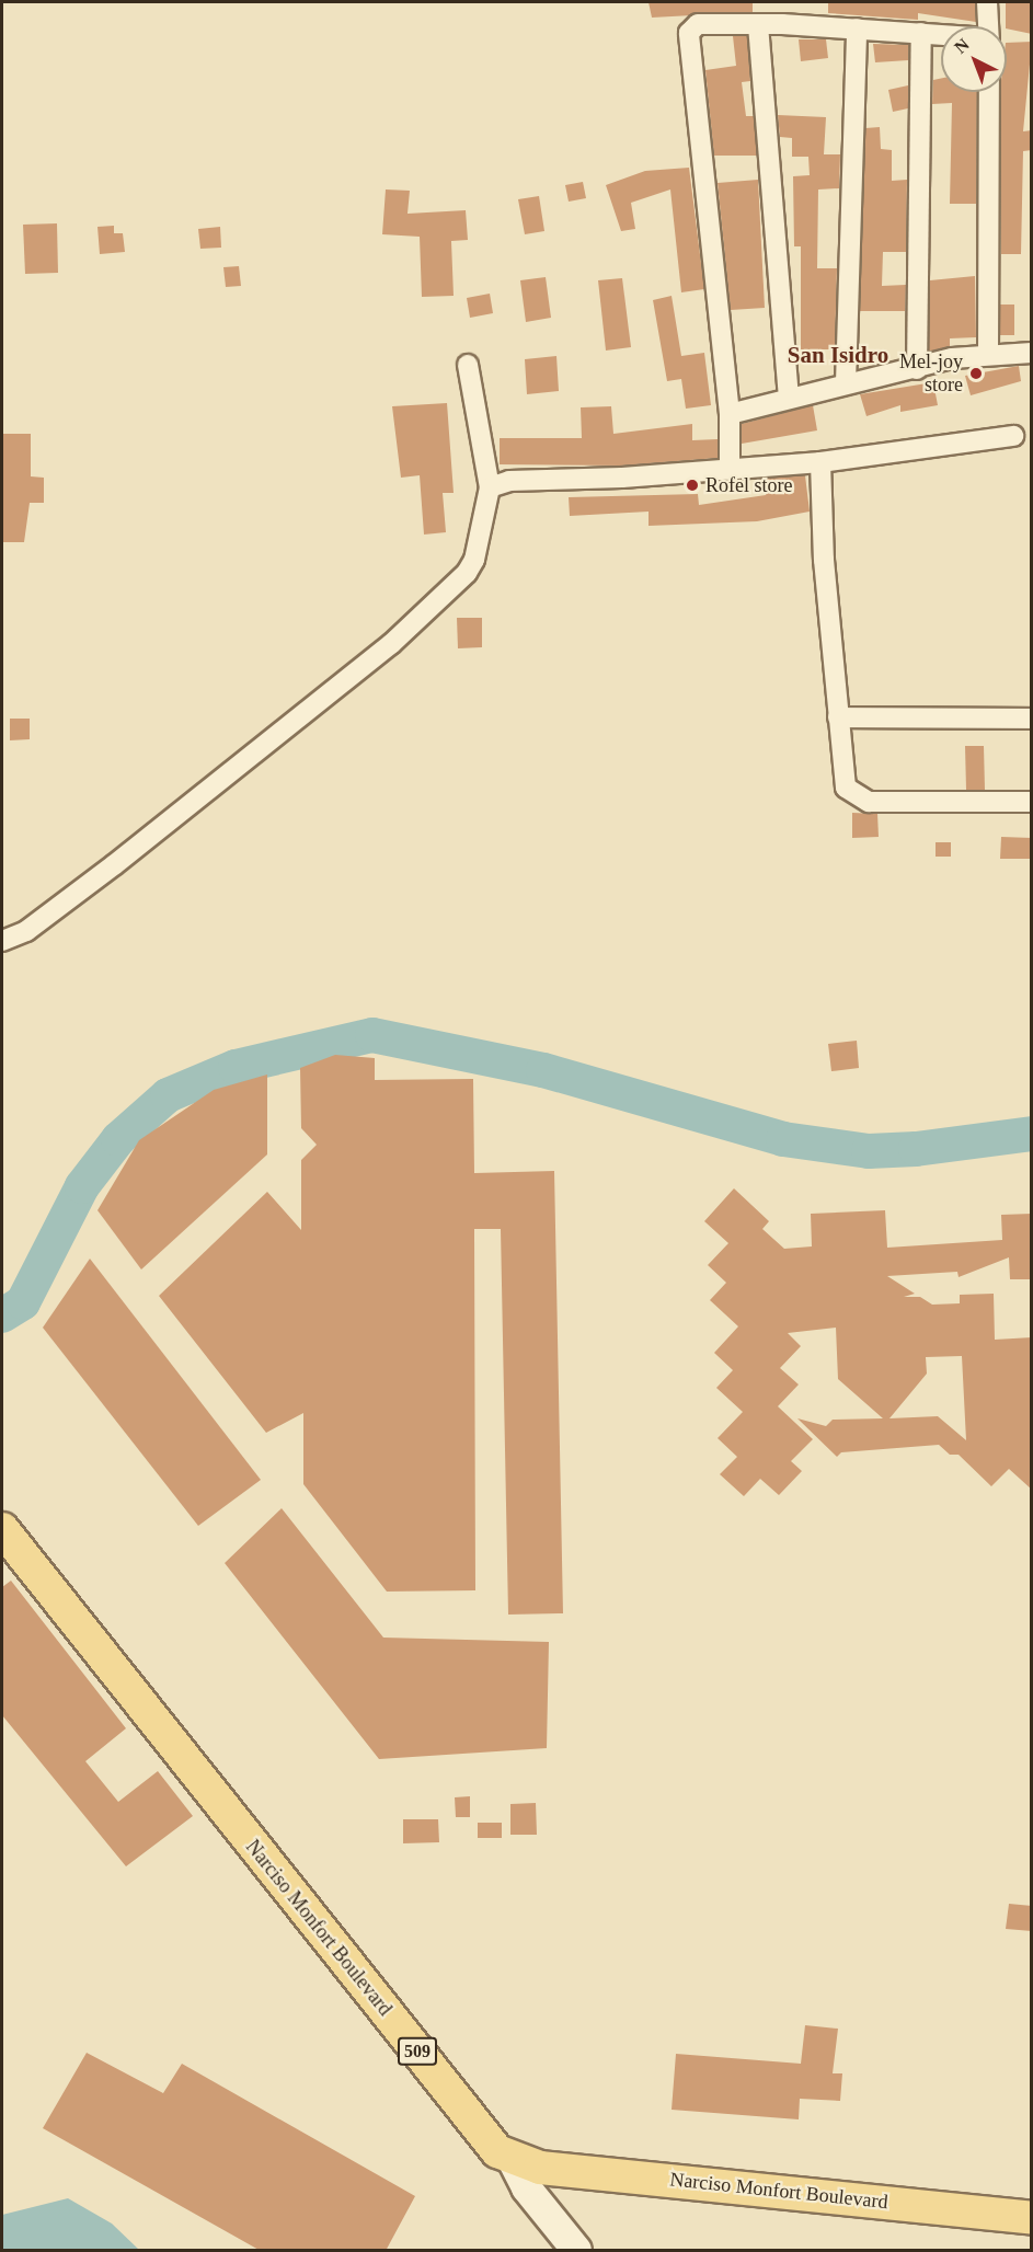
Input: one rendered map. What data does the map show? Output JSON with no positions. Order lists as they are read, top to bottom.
{
  "streets": {
    "main road": ["Narciso Monfort Boulevard", "509"]
  },
  "districts": ["San Isidro"],
  "places": ["Mel-joy store", "Rofel store"],
  "north": "top left"
}
